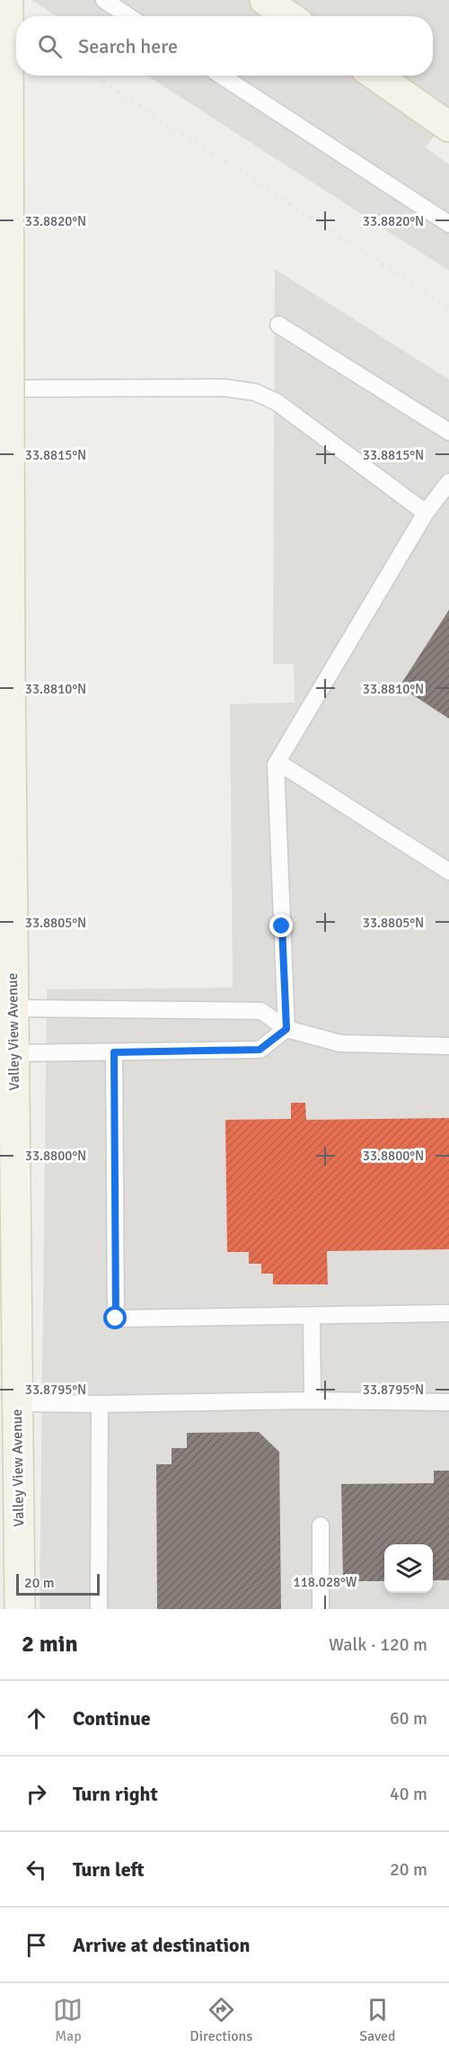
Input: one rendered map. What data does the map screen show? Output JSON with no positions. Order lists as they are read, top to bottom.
{
  "streets": {
    "main road": ["Valley View Avenue"]
  },
  "scale_bar": "20 m",
  "page": {
    "search": "Search here",
    "scale": "20 m",
    "heading": ["2 min", "Walk · 120 m"],
    "list": [
      ["Continue", "60 m"],
      ["Turn right", "40 m"],
      ["Turn left", "20 m"],
      "Arrive at destination"
    ],
    "nav": ["Map", "Directions", "Saved"]
  },
  "coordinates": [
    "33.8820°N",
    "33.8815°N",
    "33.8810°N",
    "33.8805°N",
    "33.8800°N",
    "33.8795°N",
    "118.028°W"
  ]
}
